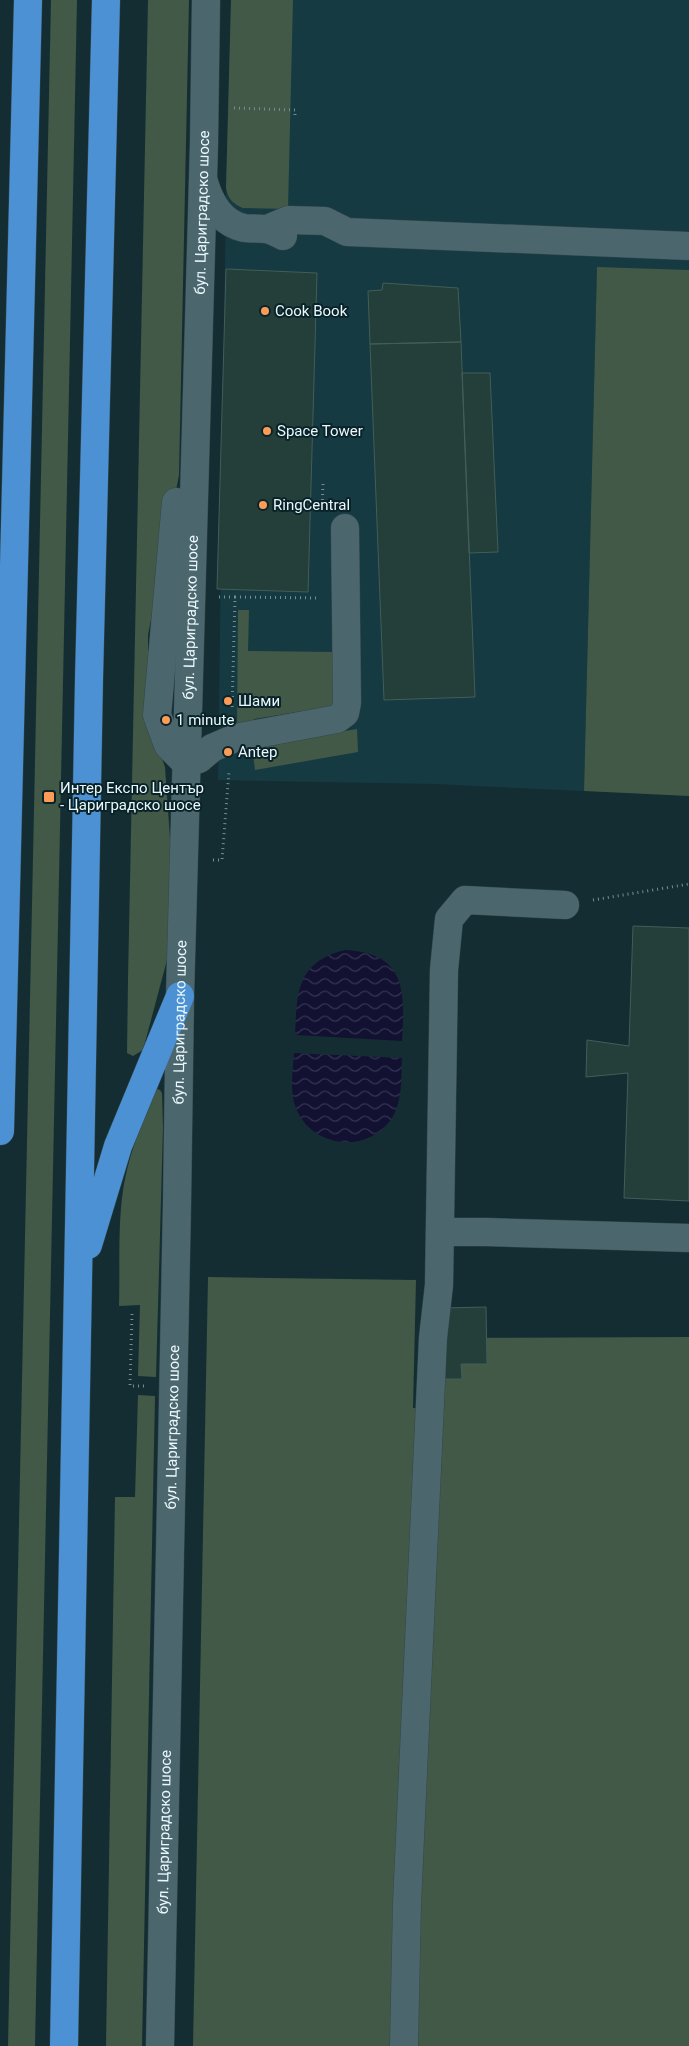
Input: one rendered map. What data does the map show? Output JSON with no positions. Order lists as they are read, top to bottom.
{
  "streets": {
    "street": ["бул. Цариградско шосе"]
  },
  "places": {
    "other": [
      "Cook Book",
      "Space Tower",
      "RingCentral",
      "Шами",
      "1 minute",
      "Antep"
    ],
    "transit": ["Интер Експо Център - Цариградско шосе"]
  }
}
